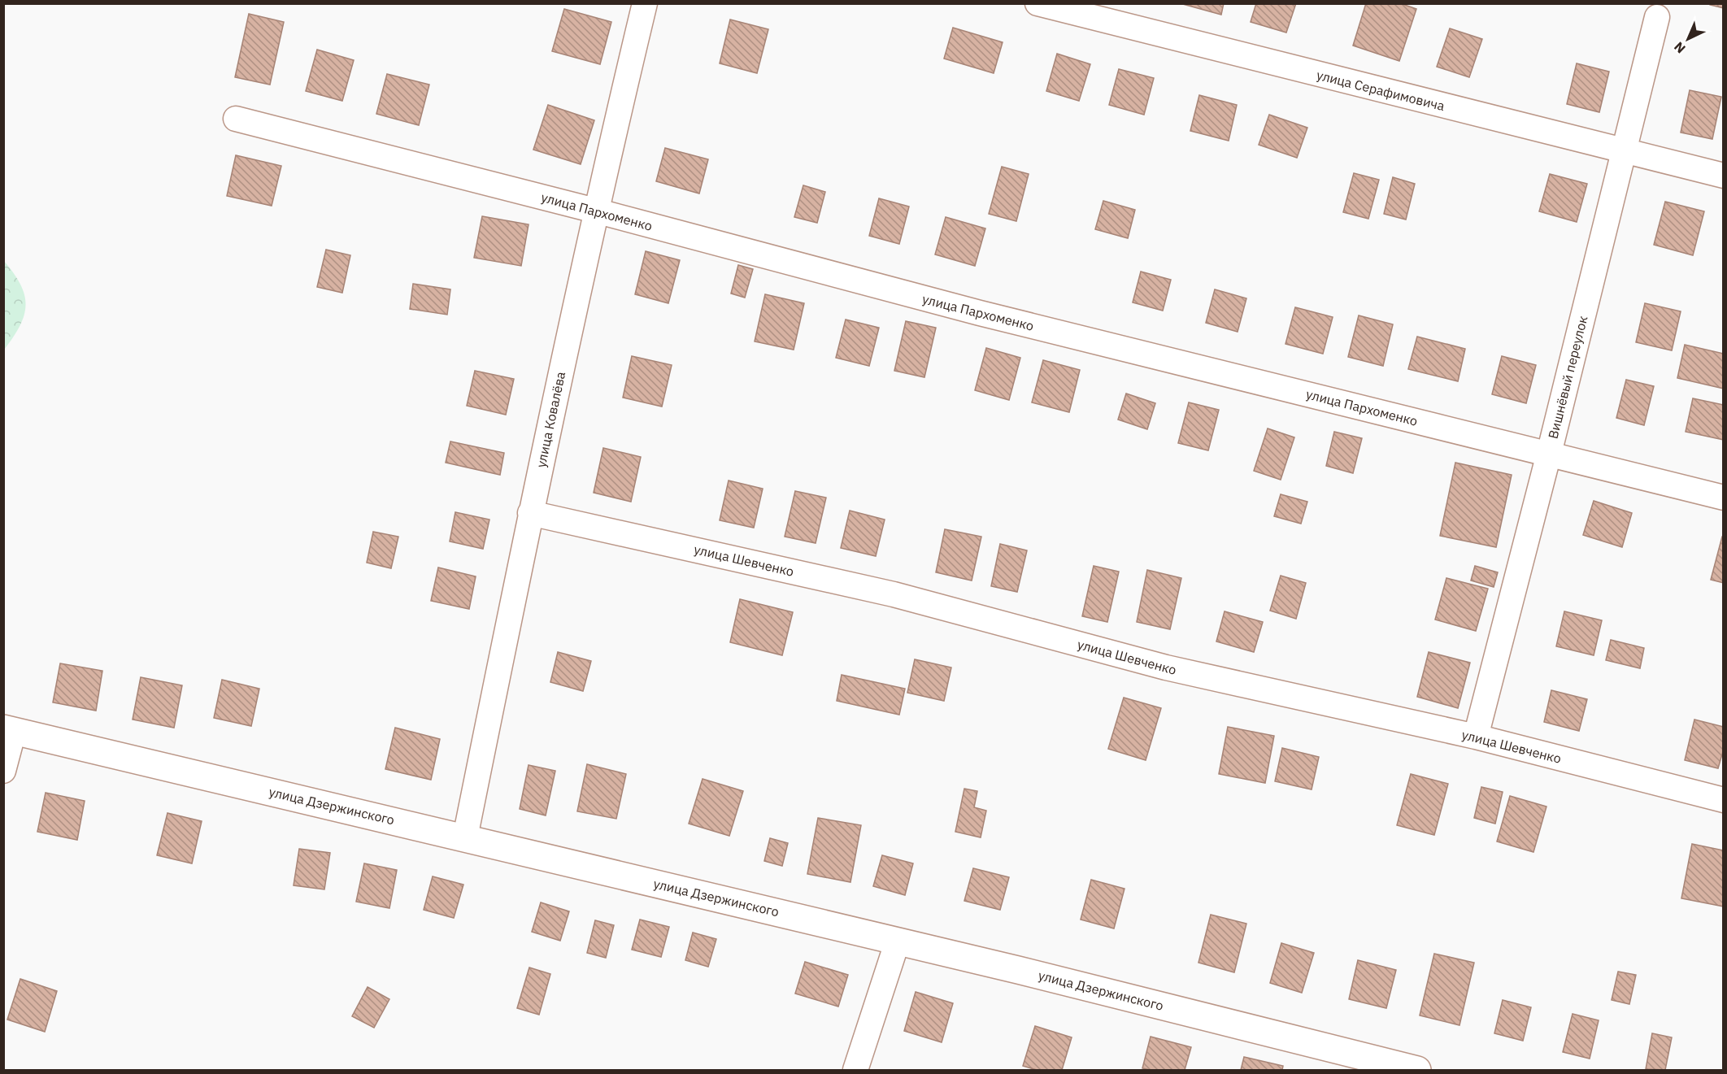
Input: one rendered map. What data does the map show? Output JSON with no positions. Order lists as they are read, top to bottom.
{
  "streets": {
    "street": [
      "улица Серафимовича",
      "улица Пархоменко",
      "Вишнёвый переулок",
      "улица Ковалёва",
      "улица Шевченко",
      "улица Дзержинского"
    ]
  },
  "crossings": [
    ["улица Серафимовича", "Вишнёвый переулок"],
    ["улица Пархоменко", "Вишнёвый переулок"],
    ["улица Пархоменко", "улица Ковалёва"],
    ["Вишнёвый переулок", "улица Шевченко"],
    ["улица Ковалёва", "улица Шевченко"],
    ["улица Ковалёва", "улица Дзержинского"]
  ],
  "north": "bottom left"
}
